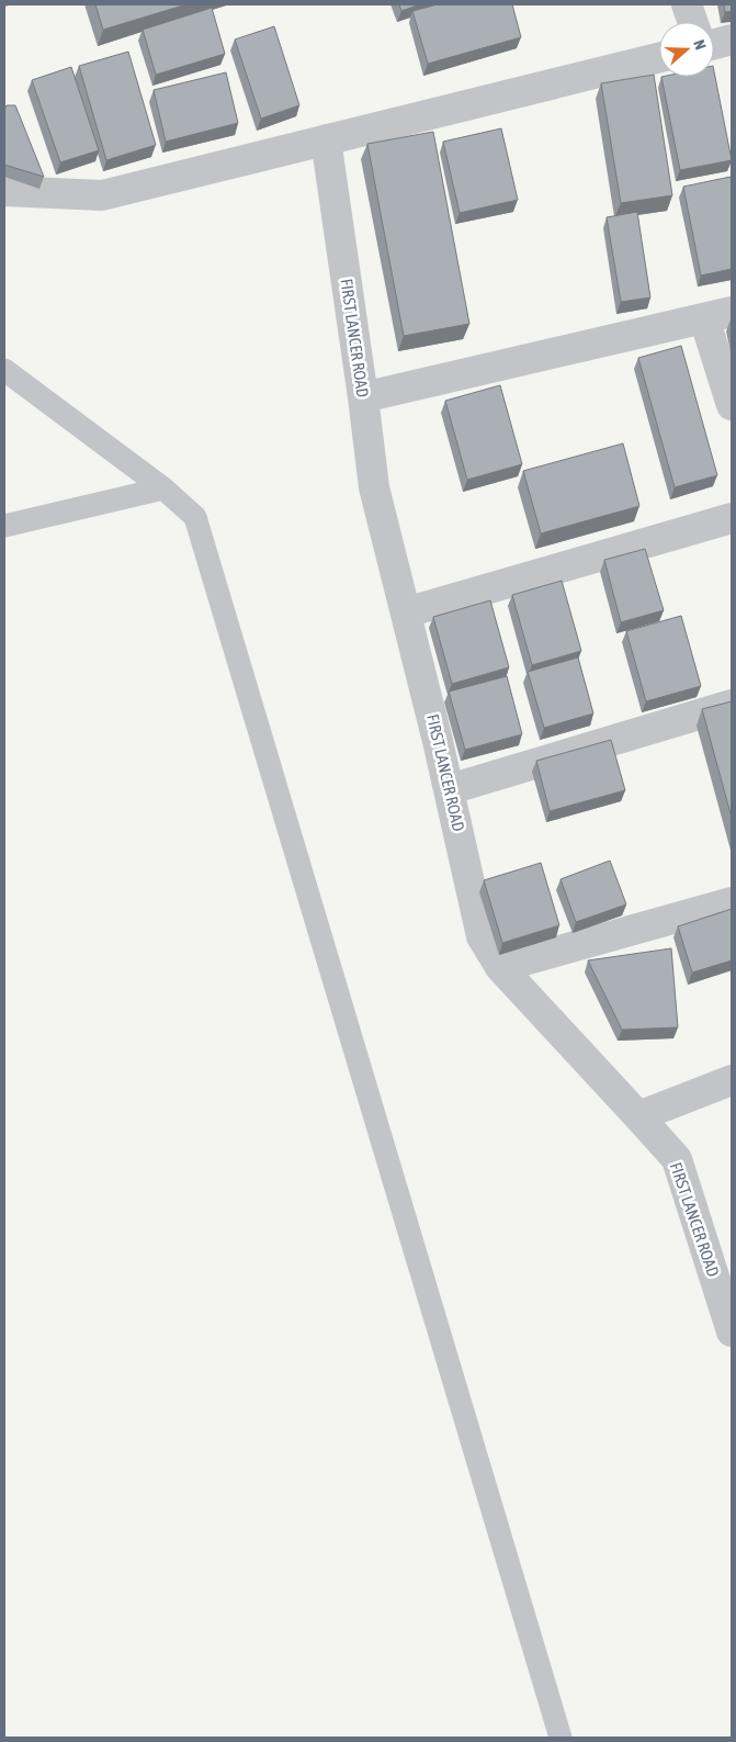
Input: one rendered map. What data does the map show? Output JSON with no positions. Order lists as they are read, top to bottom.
{
  "streets": {
    "street": ["FIRST LANCER ROAD"]
  },
  "north": "right"
}
